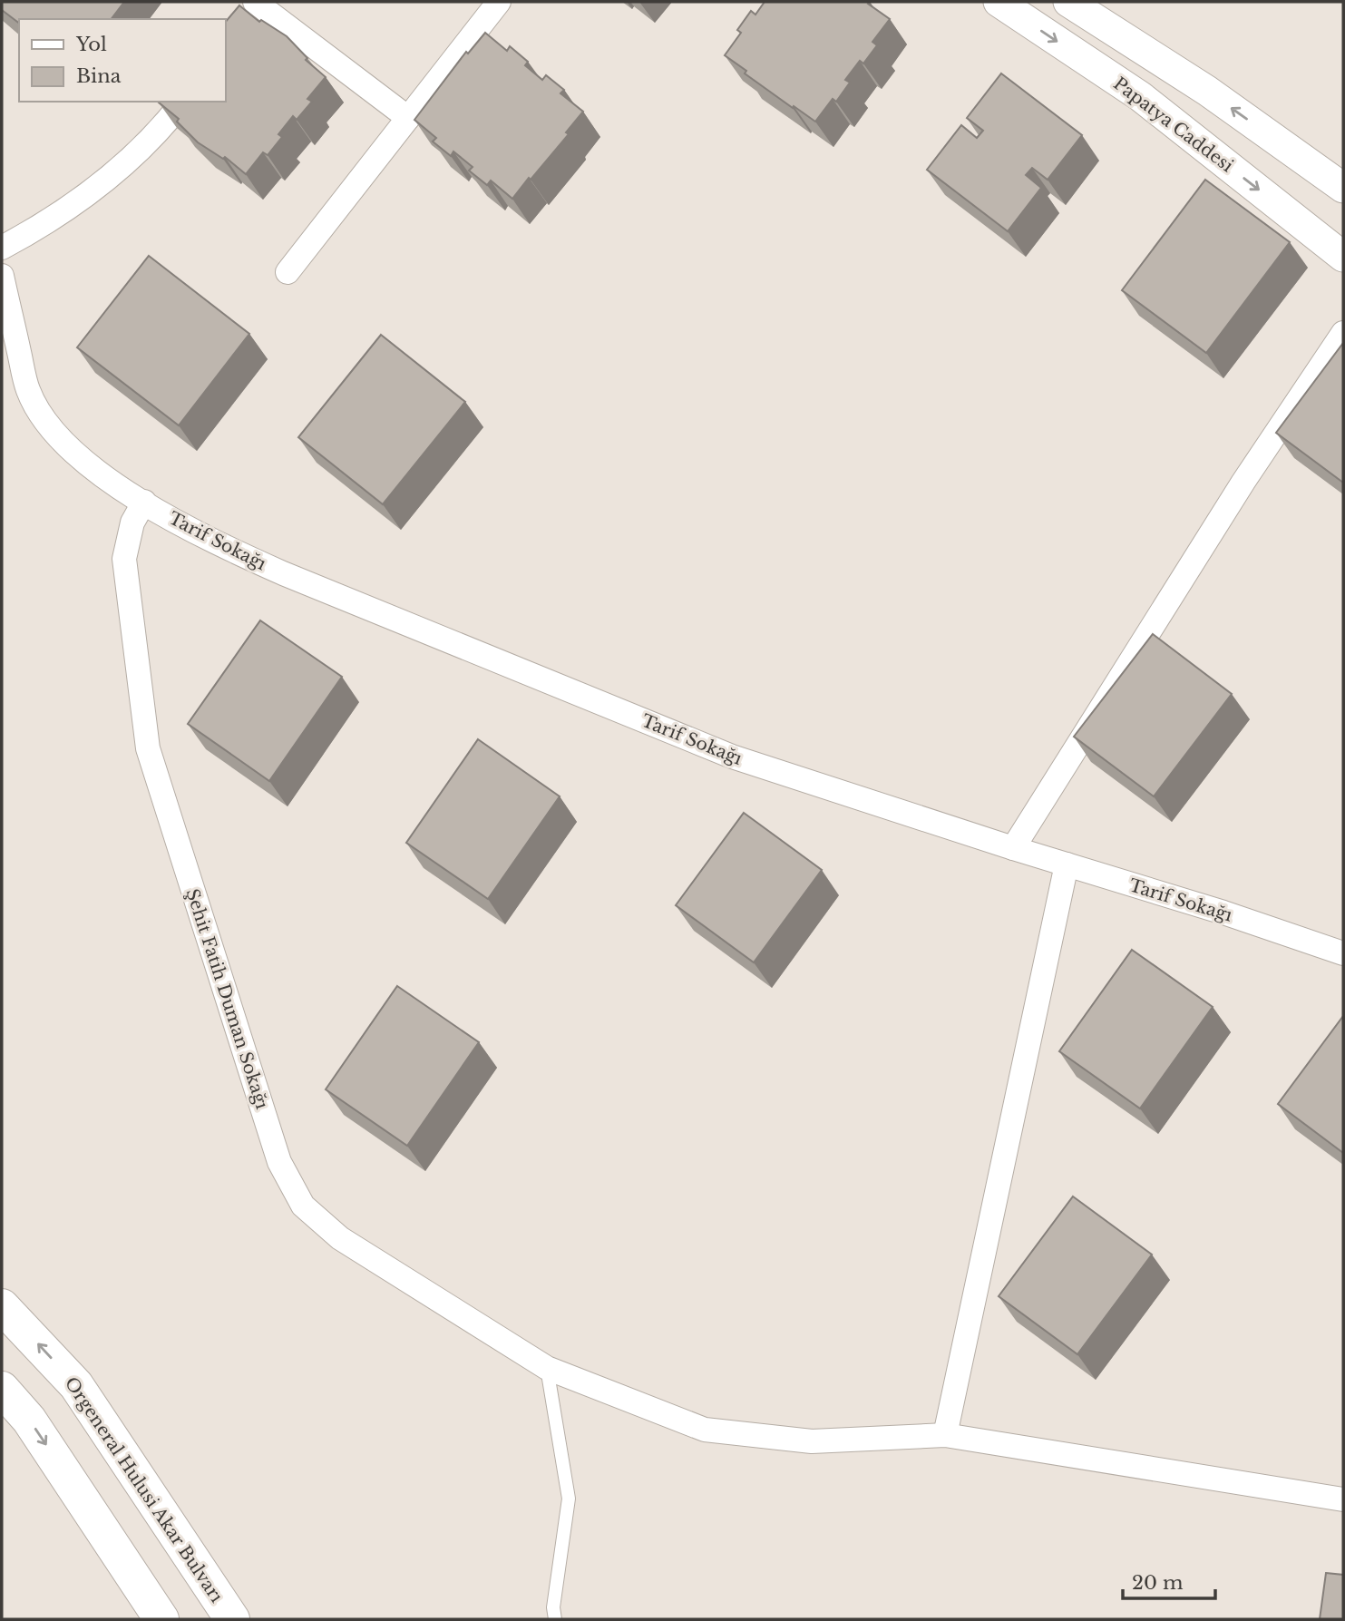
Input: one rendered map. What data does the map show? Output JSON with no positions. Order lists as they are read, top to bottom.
{
  "streets": {
    "main road": ["Orgeneral Hulusi Akar Bulvarı"],
    "street": ["Papatya Caddesi", "Tarif Sokağı", "Şehit Fatih Duman Sokağı"]
  },
  "crossings": [
    ["Tarif Sokağı", "Şehit Fatih Duman Sokağı"]
  ],
  "legend": ["Yol", "Bina"],
  "scale_bar": "20 m"
}
